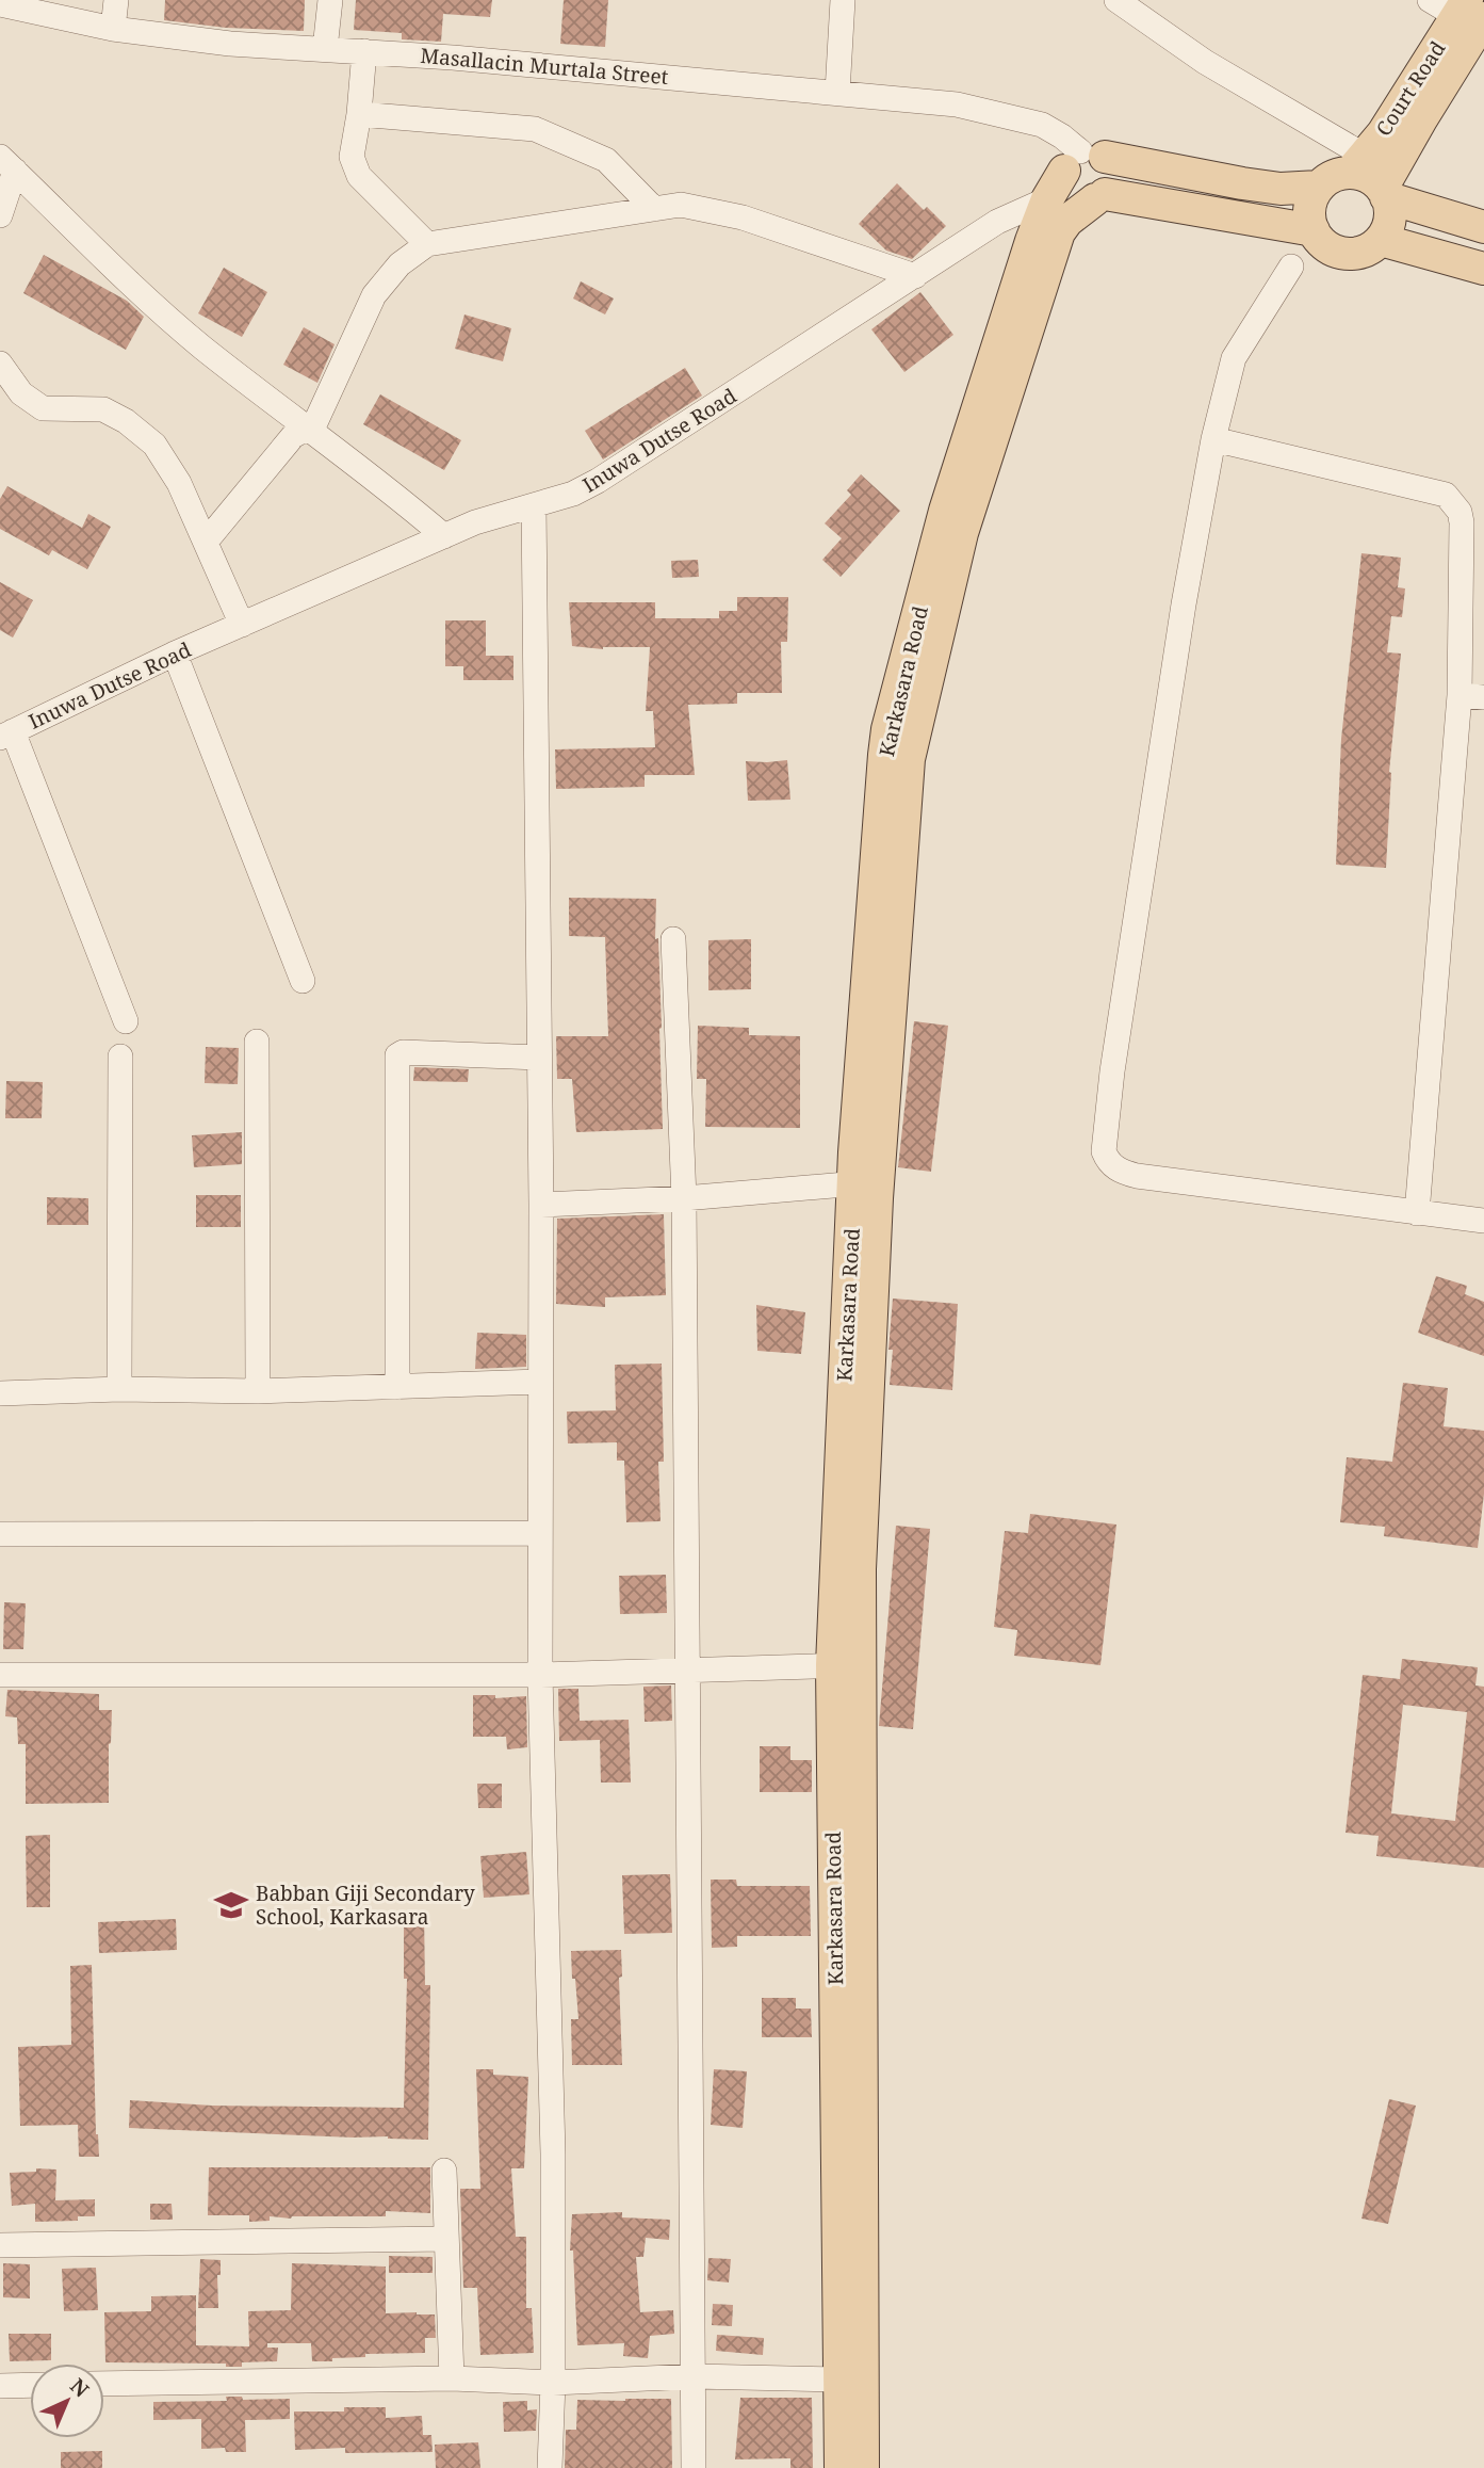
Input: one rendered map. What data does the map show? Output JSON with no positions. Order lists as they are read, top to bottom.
{
  "streets": {
    "main road": ["Court Road", "Karkasara Road"],
    "street": ["Masallacin Murtala Street", "Inuwa Dutse Road"]
  },
  "crossings": [
    ["Masallacin Murtala Street", "Karkasara Road"],
    ["Inuwa Dutse Road", "Karkasara Road"]
  ],
  "places": {
    "school or university": ["Babban Giji Secondary School, Karkasara"]
  },
  "north": "top right"
}
